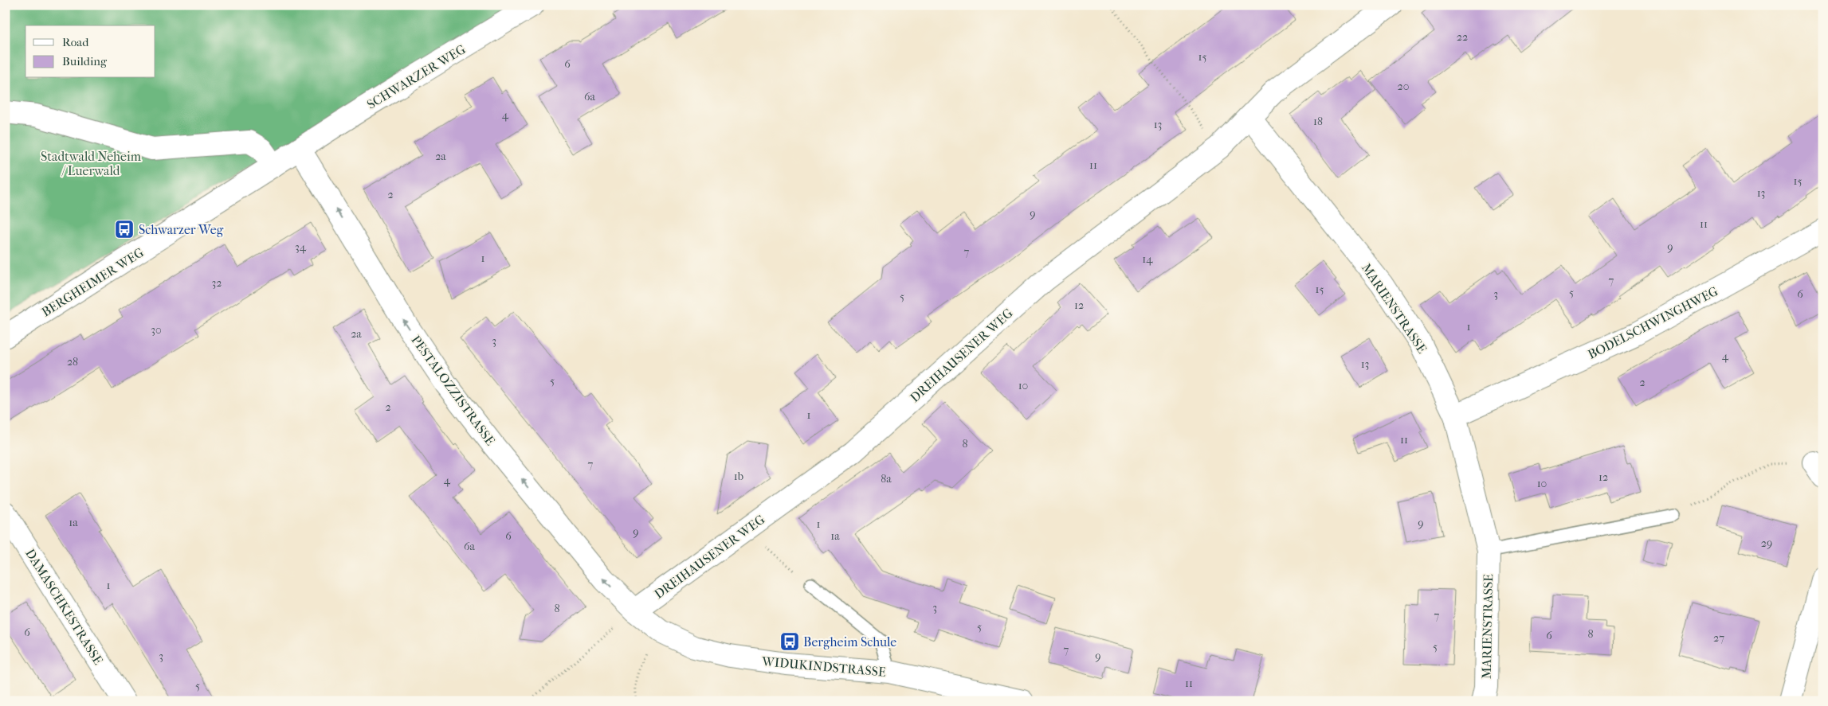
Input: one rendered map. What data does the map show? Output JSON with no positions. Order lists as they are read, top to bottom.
{
  "streets": {
    "street": [
      "SCHWARZER WEG",
      "BERGHEIMER WEG",
      "MARIENSTRASSE",
      "BODELSCHWINGHWEG",
      "DREIHAUSENER WEG",
      "PESTALOZZISTRASSE",
      "DAMASCHKESTRASSE",
      "WIDUKINDSTRASSE"
    ]
  },
  "crossings": [
    ["SCHWARZER WEG", "BERGHEIMER WEG"],
    ["SCHWARZER WEG", "PESTALOZZISTRASSE"],
    ["BERGHEIMER WEG", "PESTALOZZISTRASSE"],
    ["MARIENSTRASSE", "BODELSCHWINGHWEG"],
    ["MARIENSTRASSE", "DREIHAUSENER WEG"],
    ["DREIHAUSENER WEG", "PESTALOZZISTRASSE"],
    ["DREIHAUSENER WEG", "WIDUKINDSTRASSE"],
    ["PESTALOZZISTRASSE", "WIDUKINDSTRASSE"]
  ],
  "one_way": ["PESTALOZZISTRASSE"],
  "parks": ["Stadtwald Neheim / Luerwald"],
  "places": {
    "bus stop": ["Schwarzer Weg", "Bergheim Schule"]
  },
  "house_numbers": [
    "22",
    "15",
    "6",
    "20",
    "6a",
    "4",
    "18",
    "13",
    "2a",
    "11",
    "15",
    "13",
    "2",
    "9",
    "11",
    "34",
    "9",
    "7",
    "1",
    "14",
    "7",
    "32",
    "15",
    "5",
    "3",
    "6",
    "5",
    "12",
    "1",
    "30",
    "2a",
    "3",
    "4",
    "28",
    "13",
    "5",
    "2",
    "10",
    "2",
    "1",
    "11",
    "8",
    "7",
    "1b",
    "12",
    "8a",
    "4",
    "10",
    "1a",
    "9",
    "1",
    "9",
    "6",
    "1a",
    "29",
    "6a",
    "1",
    "3",
    "8",
    "7",
    "5",
    "6",
    "8",
    "6",
    "27",
    "5",
    "7",
    "3",
    "9",
    "11",
    "5"
  ],
  "legend": ["Road", "Building"]
}
